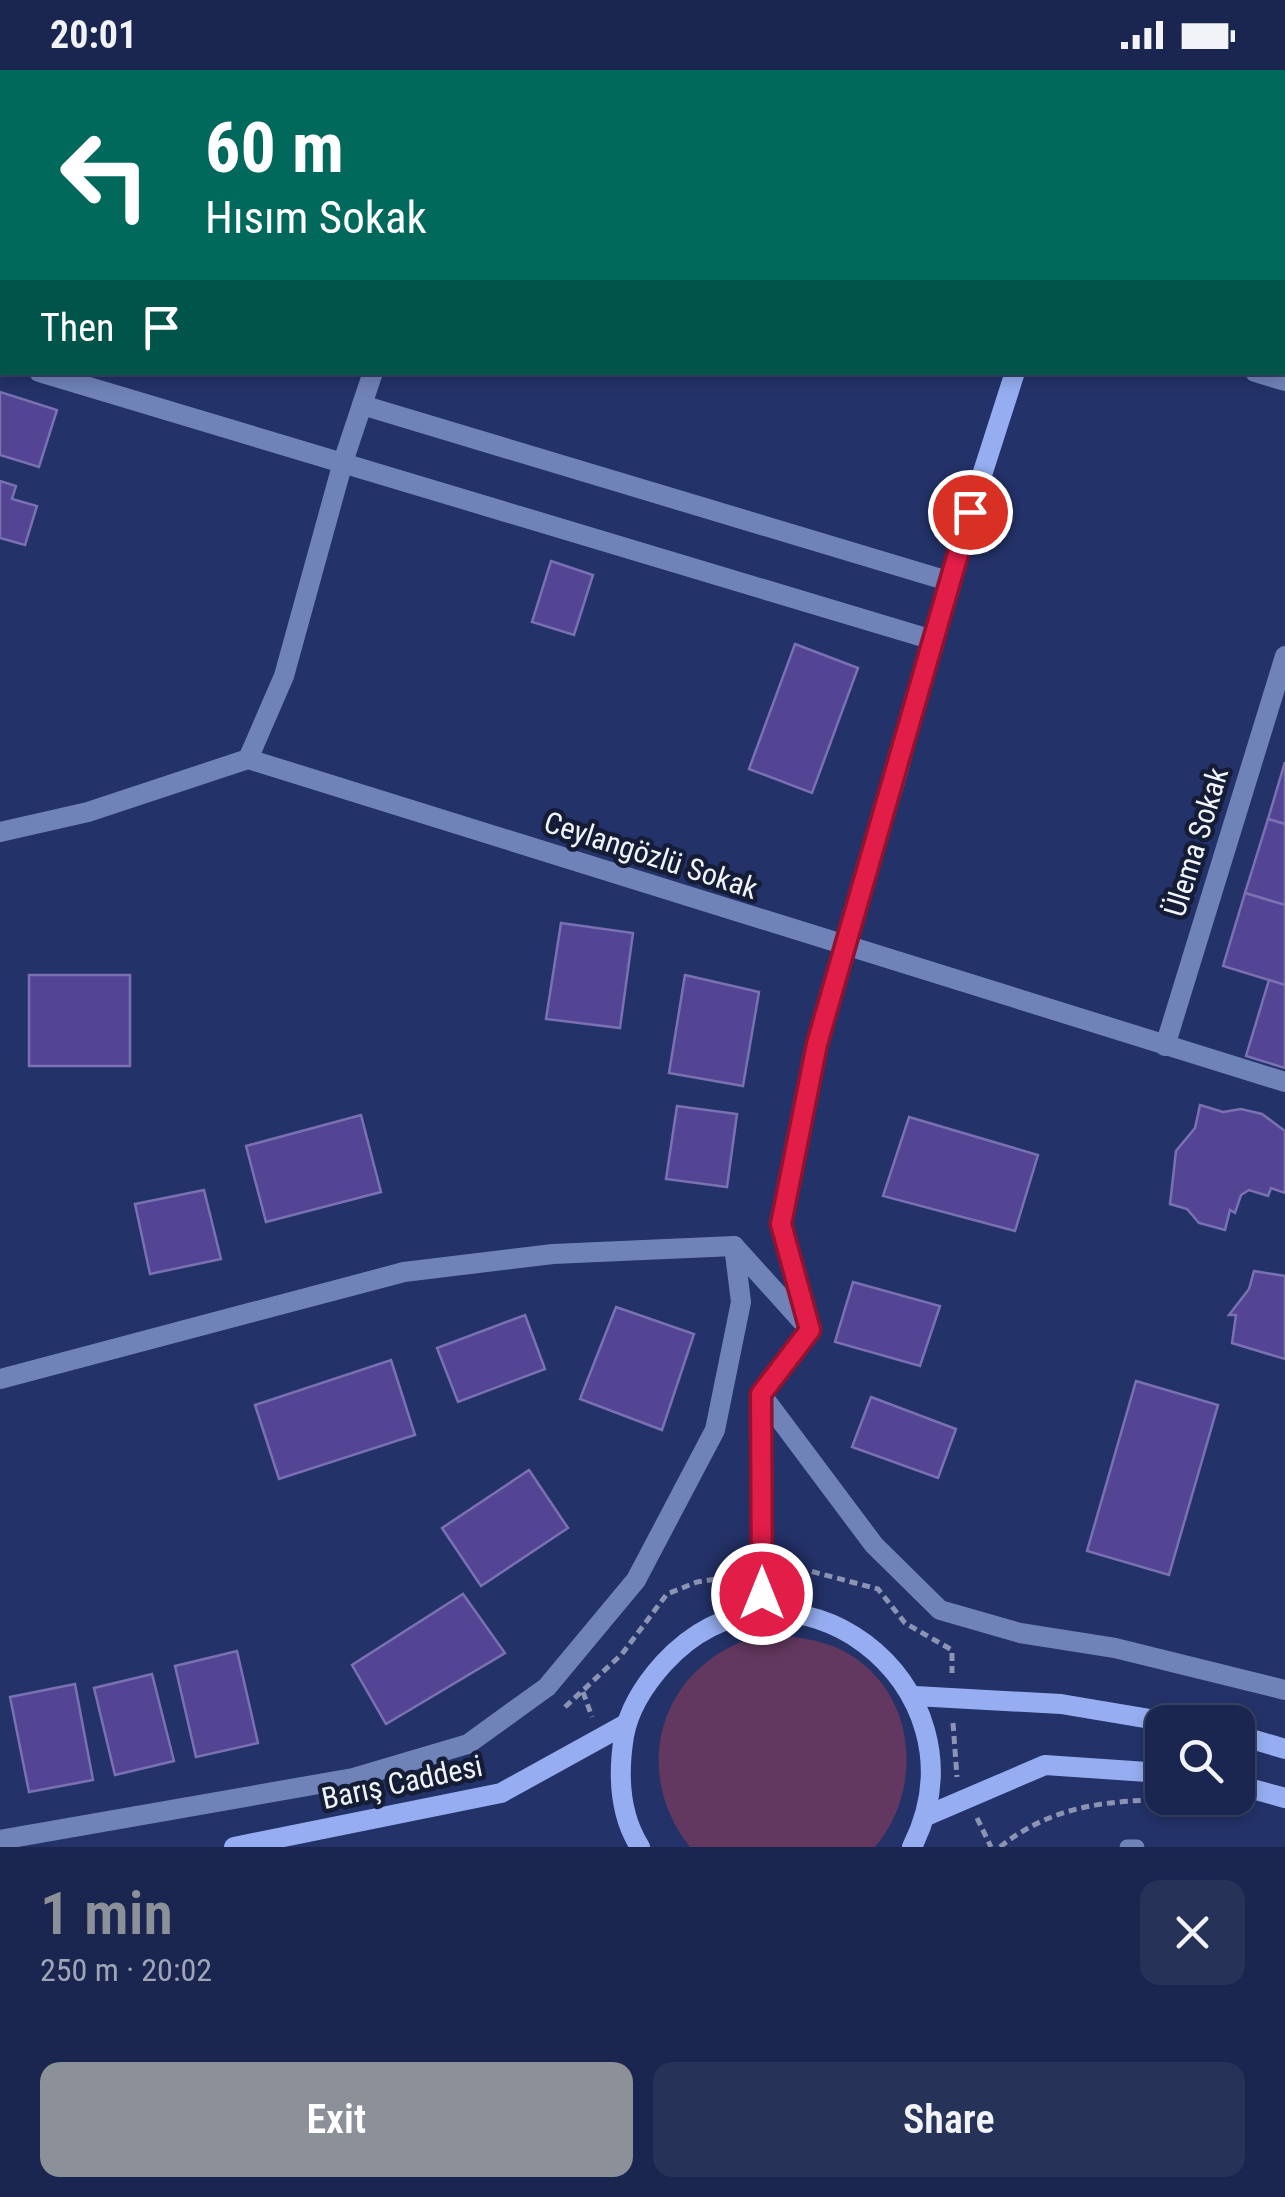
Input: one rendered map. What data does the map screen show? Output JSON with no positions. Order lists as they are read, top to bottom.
{
  "streets": {
    "main road": ["Barış Caddesi"],
    "street": ["Ülema Sokak", "Ceylangözlü Sokak"]
  },
  "crossings": [
    ["Ülema Sokak", "Ceylangözlü Sokak"]
  ],
  "page": {
    "status": "20:01",
    "turn": ["60 m", "Hısım Sokak"],
    "then": "Then",
    "heading": ["1 min", "250 m · 20:02"],
    "buttons": ["Exit", "Share"]
  }
}
